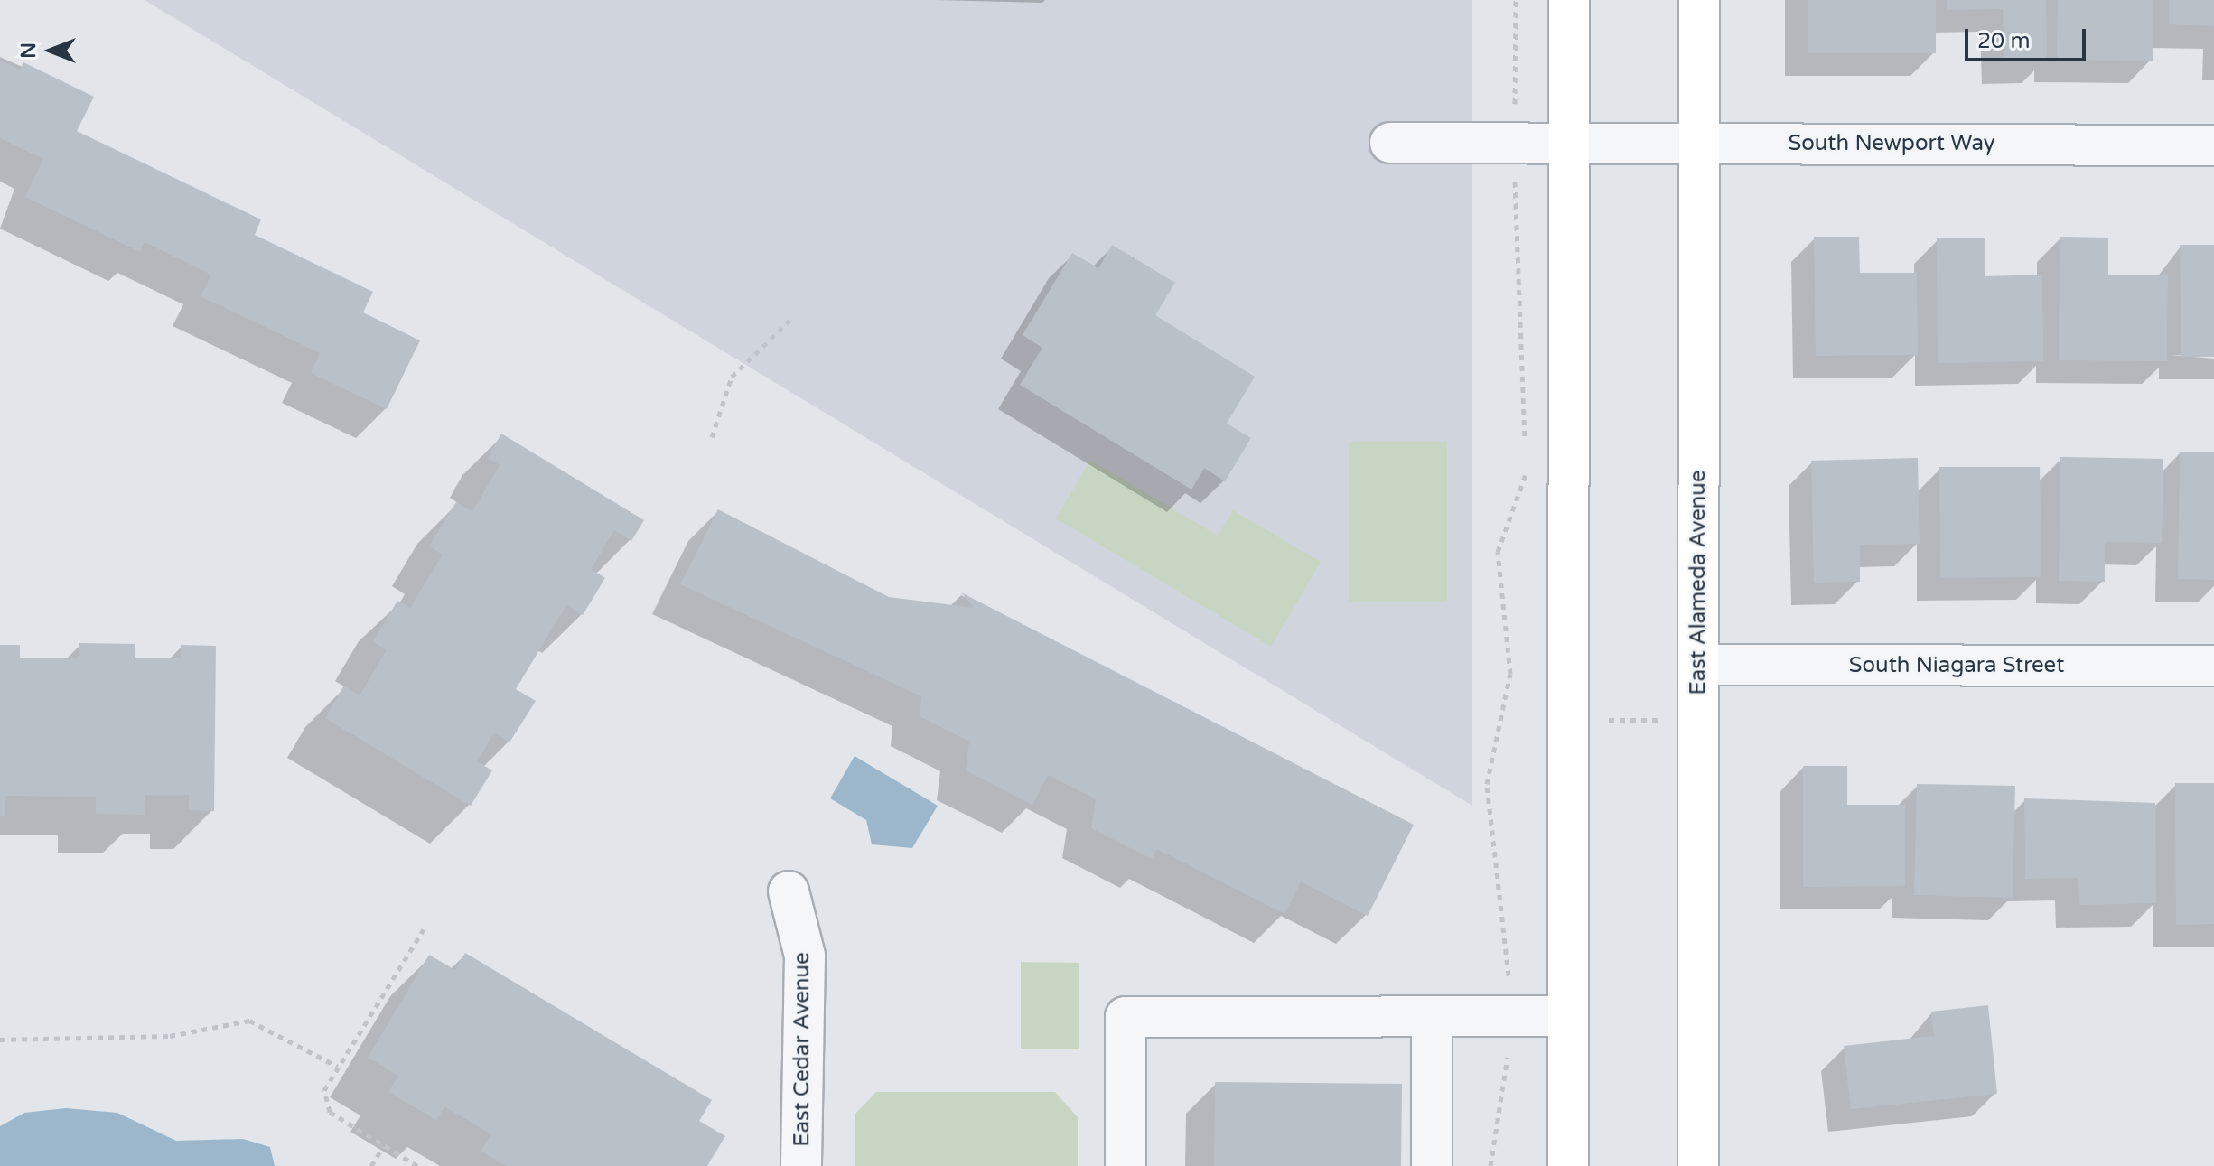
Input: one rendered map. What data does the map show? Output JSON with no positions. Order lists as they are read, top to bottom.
{
  "streets": {
    "main road": ["East Alameda Avenue"],
    "street": ["South Newport Way", "South Niagara Street", "East Cedar Avenue"]
  },
  "crossings": [
    ["South Newport Way", "East Alameda Avenue"],
    ["East Alameda Avenue", "South Niagara Street"]
  ],
  "scale_bar": "20 m",
  "north": "left"
}
